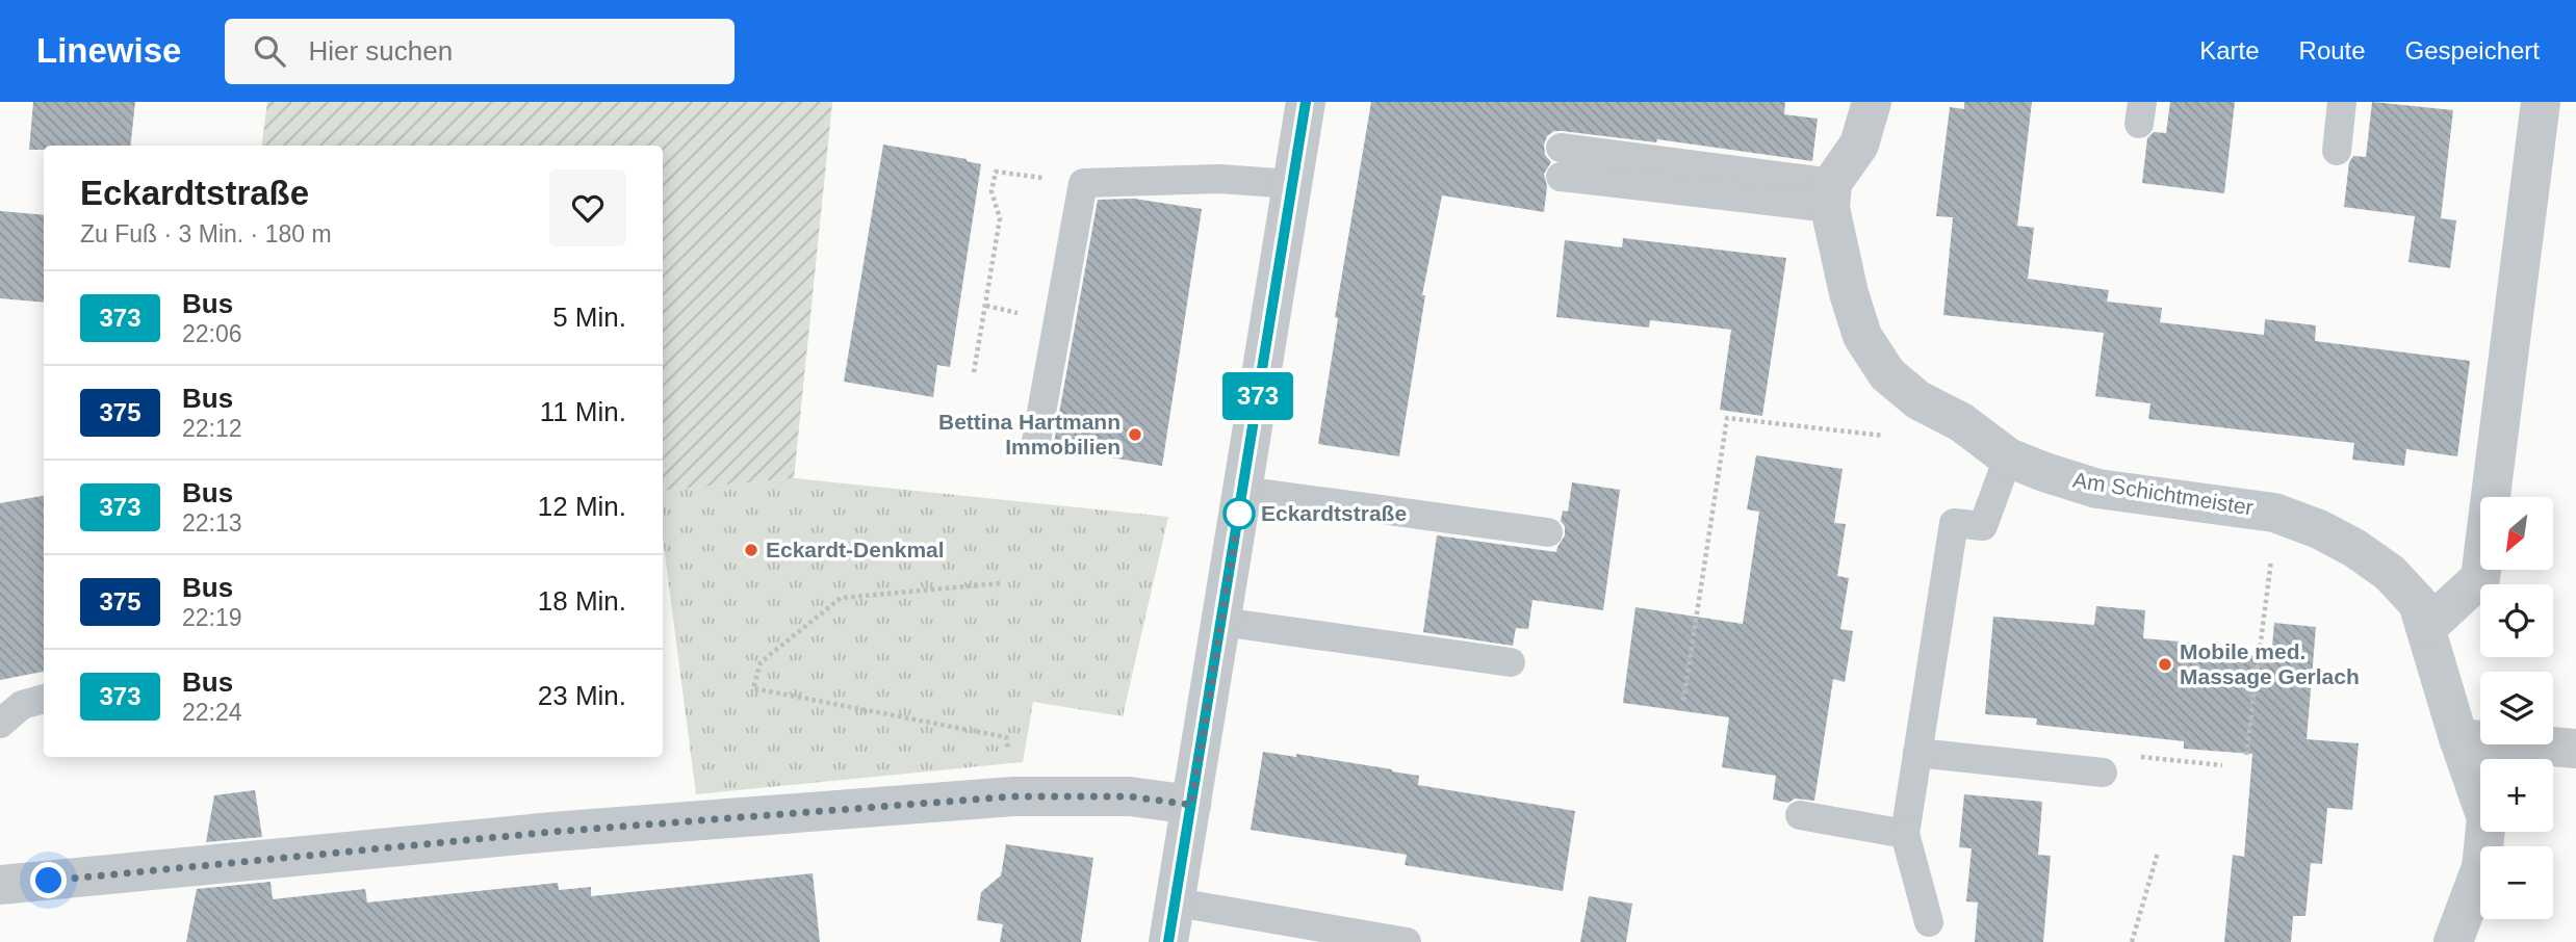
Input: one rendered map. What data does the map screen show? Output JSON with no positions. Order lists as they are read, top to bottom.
{
  "streets": {
    "street": ["Am Schichtmeister"]
  },
  "places": [
    "Bettina Hartmann Immobilien",
    "Eckardtstraße",
    "Eckardt-Denkmal",
    "Mobile med. Massage Gerlach"
  ],
  "lines": ["bus line 373"],
  "north": "bottom left",
  "page": {
    "header": "Linewise",
    "search": "Hier suchen",
    "nav": ["Karte", "Route", "Gespeichert"],
    "on_map": "373",
    "heading": ["Eckardtstraße", "Zu Fuß · 3 Min. · 180 m"],
    "list": [
      {
        "mark": "373",
        "name": "Bus",
        "note": "22:06",
        "value": "5 Min."
      },
      {
        "mark": "375",
        "name": "Bus",
        "note": "22:12",
        "value": "11 Min."
      },
      {
        "mark": "373",
        "name": "Bus",
        "note": "22:13",
        "value": "12 Min."
      },
      {
        "mark": "375",
        "name": "Bus",
        "note": "22:19",
        "value": "18 Min."
      },
      {
        "mark": "373",
        "name": "Bus",
        "note": "22:24",
        "value": "23 Min."
      }
    ],
    "map_buttons": ["+", "−"]
  }
}
